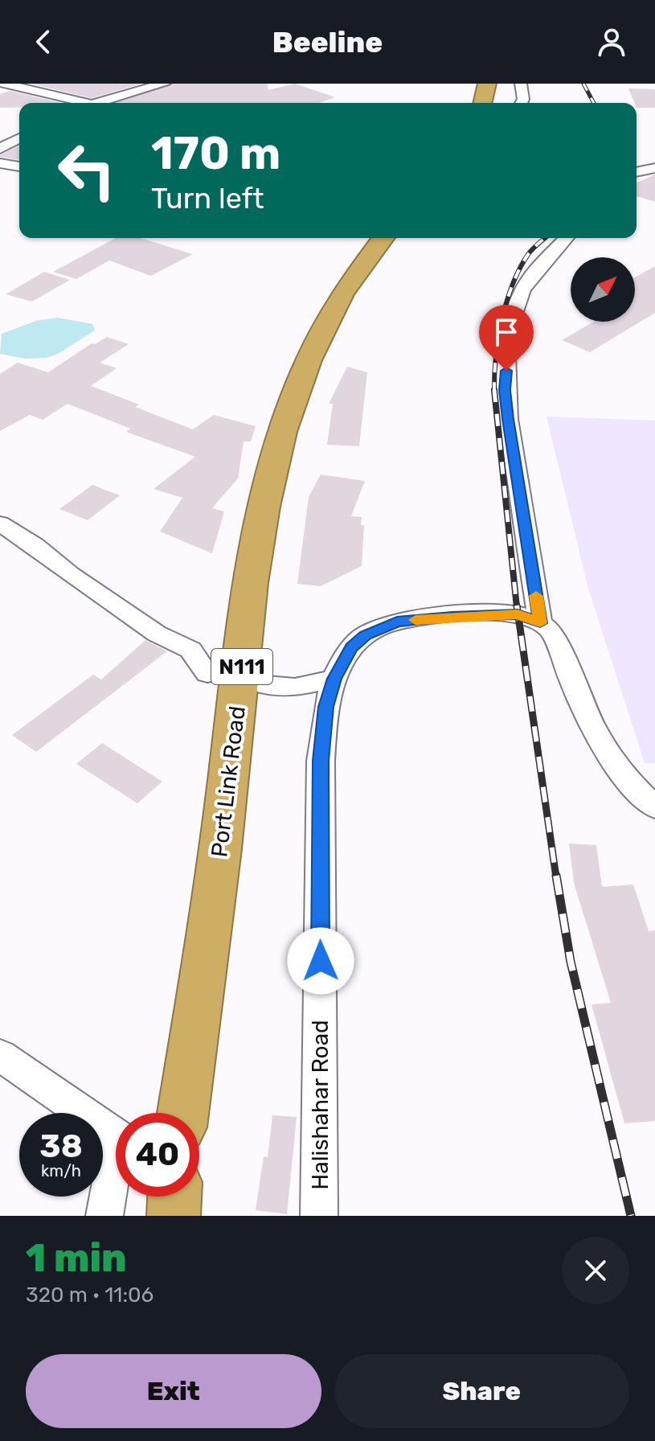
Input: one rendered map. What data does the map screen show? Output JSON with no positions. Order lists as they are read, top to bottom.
{
  "streets": {
    "highway": ["N111", "Port Link Road"],
    "street": ["Halishahar Road"]
  },
  "north": "top right",
  "page": {
    "header": "Beeline",
    "turn": ["170 m", "Turn left"],
    "speed": "38 km/h",
    "limit": "40",
    "heading": ["1 min", "320 m · 11:06"],
    "buttons": ["Exit", "Share"]
  }
}
